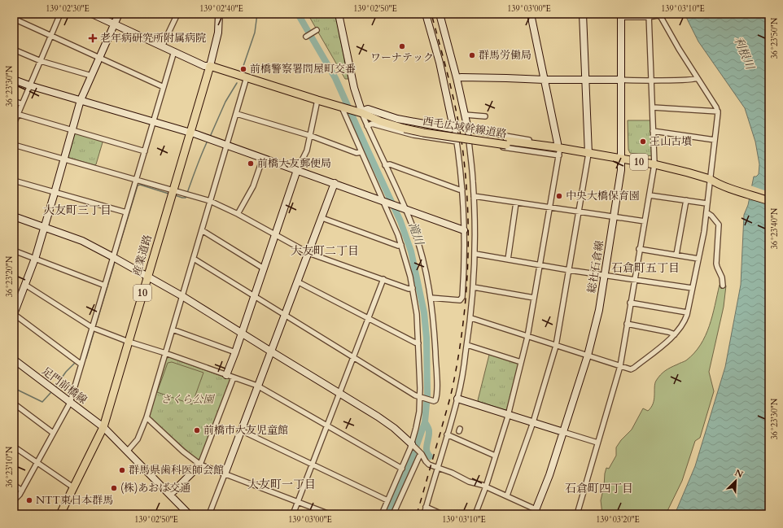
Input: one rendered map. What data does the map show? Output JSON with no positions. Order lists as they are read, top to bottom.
{
  "streets": {
    "main road": ["西毛広域幹線道路", "10", "産業道路"],
    "street": ["総社石倉線", "足門前橋線"]
  },
  "crossings": [
    ["西毛広域幹線道路", "産業道路"],
    ["西毛広域幹線道路", "総社石倉線"],
    ["産業道路", "足門前橋線"]
  ],
  "districts": [
    "大友町三丁目",
    "大友町二丁目",
    "石倉町五丁目",
    "大友町一丁目",
    "石倉町四丁目"
  ],
  "water": ["利根川", "滝川"],
  "parks": ["さくら公園"],
  "places": {
    "health": ["老年病研究所附属病院"],
    "other": [
      "ワーナテック",
      "群馬労働局",
      "前橋警察署問屋町交番",
      "王山古墳",
      "前橋大友郵便局",
      "中央大橋保育園",
      "前橋市大友児童館",
      "群馬県歯科医師会館",
      "(株)あおば交通",
      "NTT東日本群馬"
    ]
  },
  "north": "top right",
  "coordinates": [
    "139°02'30\"E",
    "139°02'40\"E",
    "139°02'50\"E",
    "139°03'00\"E",
    "139°03'10\"E",
    "36°23'50\"N",
    "36°23'30\"N",
    "36°23'40\"N",
    "36°23'20\"N",
    "36°23'10\"N",
    "139°03'20\"E"
  ]
}
